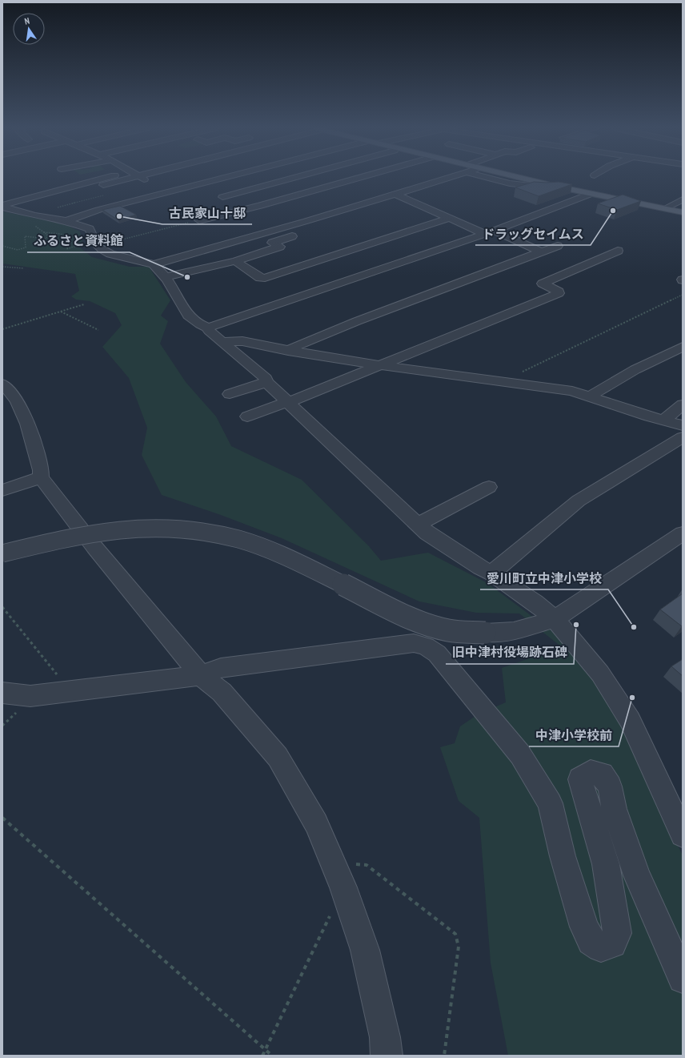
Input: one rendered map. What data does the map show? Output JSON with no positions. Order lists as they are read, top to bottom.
{
  "places": [
    "ドラッグセイムス",
    "古民家山十邸",
    "ふるさと資料館",
    "旧中津村役場跡石碑",
    "愛川町立中津小学校",
    "中津小学校前"
  ],
  "north": "top"
}
